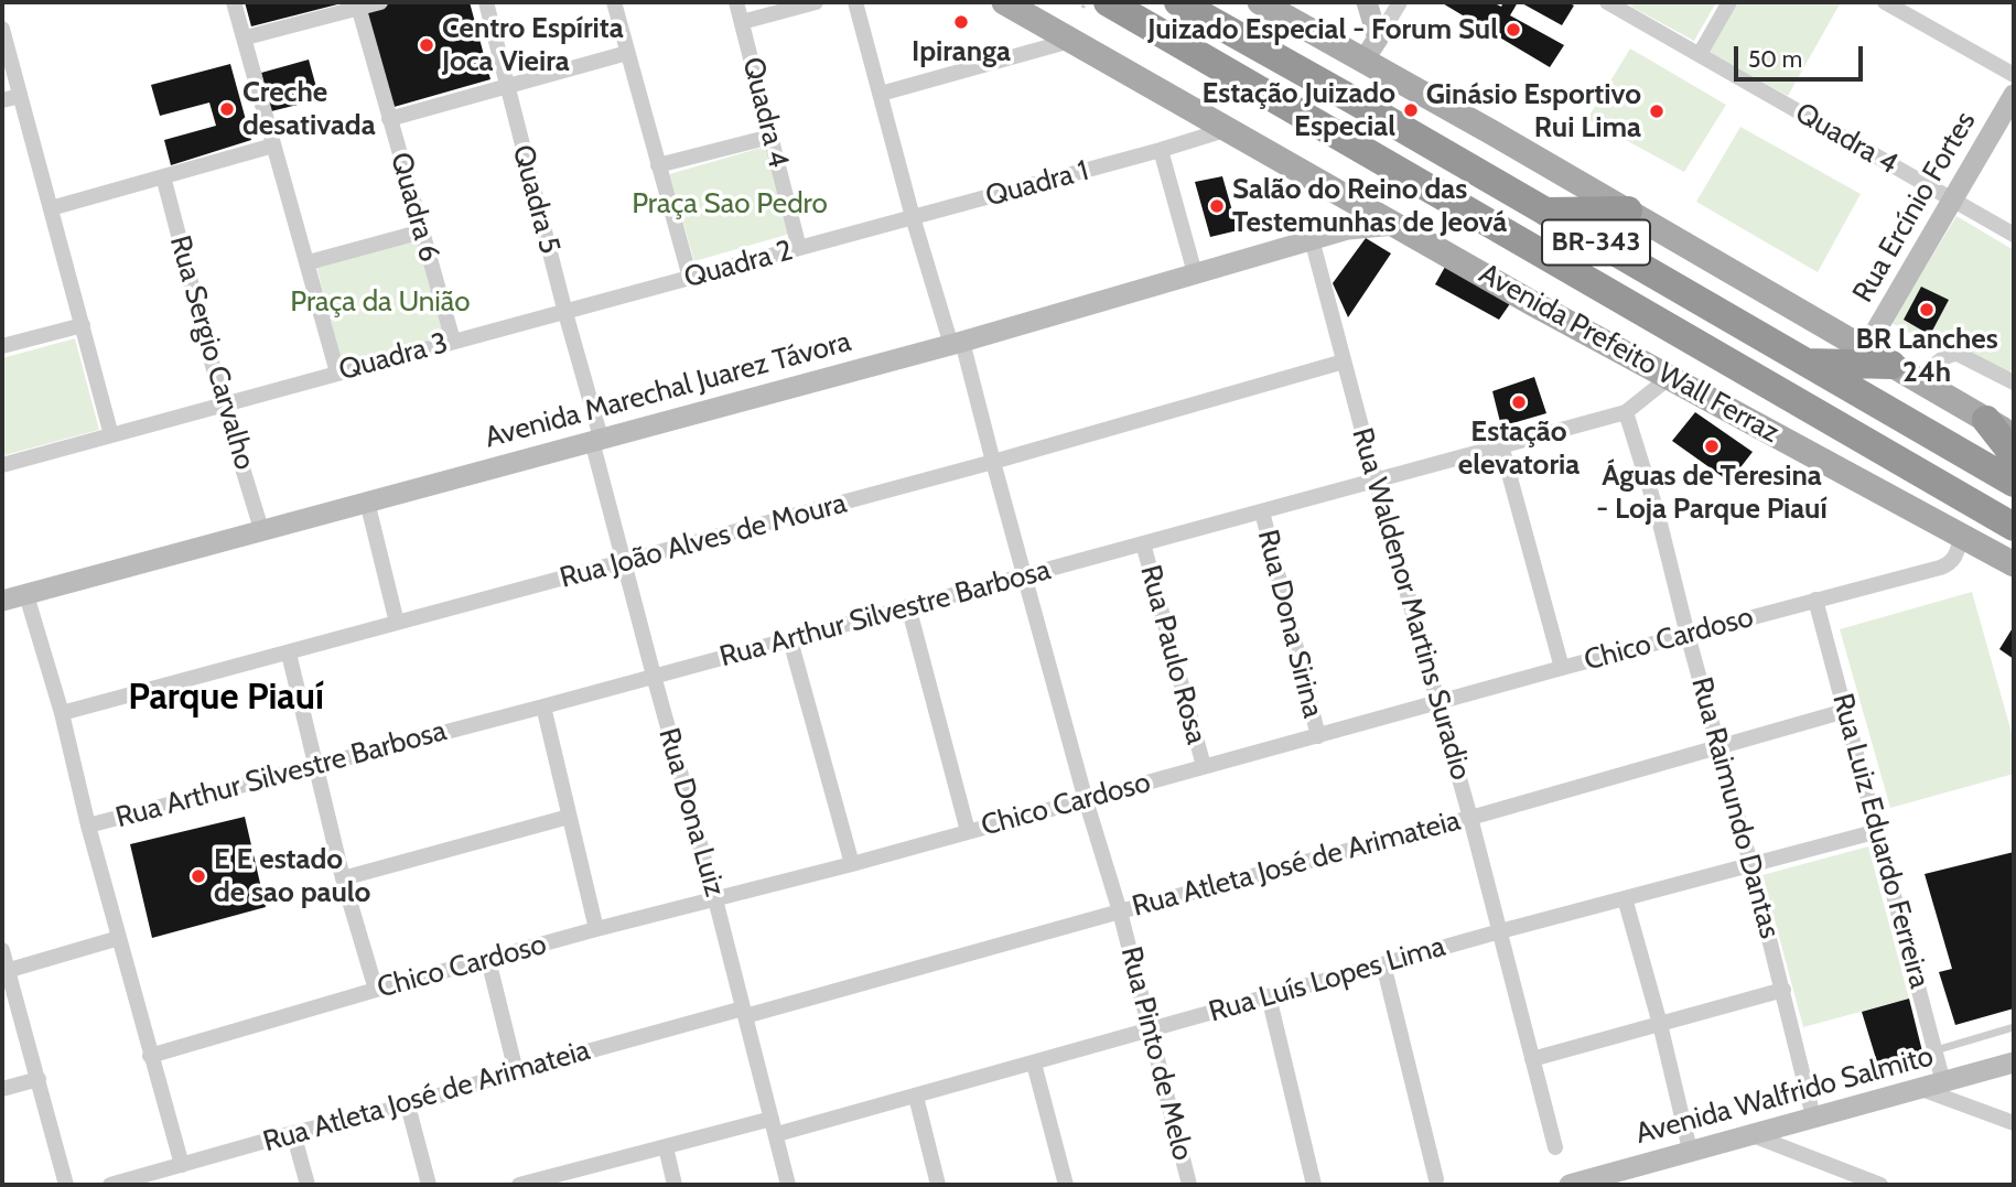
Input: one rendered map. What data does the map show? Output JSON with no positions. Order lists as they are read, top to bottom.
{
  "streets": {
    "highway": ["BR-343", "Avenida Prefeito Wall Ferraz"],
    "street": [
      "Quadra 4",
      "Quadra 1",
      "Quadra 5",
      "Quadra 6",
      "Rua Ercínio Fortes",
      "Quadra 2",
      "Rua Sergio Carvalho",
      "Quadra 3",
      "Avenida Marechal Juarez Távora",
      "Rua João Alves de Moura",
      "Rua Waldenor Martins Suradio",
      "Rua Arthur Silvestre Barbosa",
      "Rua Dona Sirina",
      "Chico Cardoso",
      "Rua Paulo Rosa",
      "Rua Raimundo Dantas",
      "Rua Dona Luiz",
      "Rua Luiz Eduardo Ferreira",
      "Rua Atleta José de Arimateia",
      "Rua Luís Lopes Lima",
      "Rua Pinto de Melo",
      "Avenida Walfrido Salmito"
    ]
  },
  "crossings": [
    ["Quadra 4", "Rua Ercínio Fortes"],
    ["Quadra 4", "Quadra 2"],
    ["Quadra 1", "Quadra 2"],
    ["Quadra 1", "Avenida Prefeito Wall Ferraz"],
    ["Quadra 1", "Rua Pinto de Melo"],
    ["Quadra 5", "Quadra 2"],
    ["Quadra 5", "Quadra 3"],
    ["Quadra 5", "Rua Dona Luiz"],
    ["Quadra 6", "Quadra 3"],
    ["Quadra 2", "Quadra 3"],
    ["Quadra 2", "Rua Dona Luiz"],
    ["Quadra 2", "Rua Pinto de Melo"],
    ["Rua Sergio Carvalho", "Quadra 3"],
    ["Rua Sergio Carvalho", "Avenida Marechal Juarez Távora"],
    ["Avenida Prefeito Wall Ferraz", "Avenida Marechal Juarez Távora"],
    ["Avenida Prefeito Wall Ferraz", "Rua Arthur Silvestre Barbosa"],
    ["Avenida Prefeito Wall Ferraz", "Chico Cardoso"],
    ["Quadra 3", "Rua Dona Luiz"],
    ["Avenida Marechal Juarez Távora", "Rua Waldenor Martins Suradio"],
    ["Avenida Marechal Juarez Távora", "Rua Dona Luiz"],
    ["Avenida Marechal Juarez Távora", "Rua Pinto de Melo"],
    ["Rua João Alves de Moura", "Rua Waldenor Martins Suradio"],
    ["Rua João Alves de Moura", "Rua Dona Luiz"],
    ["Rua João Alves de Moura", "Rua Pinto de Melo"],
    ["Rua Waldenor Martins Suradio", "Rua Arthur Silvestre Barbosa"],
    ["Rua Waldenor Martins Suradio", "Chico Cardoso"],
    ["Rua Waldenor Martins Suradio", "Rua Atleta José de Arimateia"],
    ["Rua Waldenor Martins Suradio", "Rua Luís Lopes Lima"],
    ["Rua Arthur Silvestre Barbosa", "Rua Dona Sirina"],
    ["Rua Arthur Silvestre Barbosa", "Rua Paulo Rosa"],
    ["Rua Arthur Silvestre Barbosa", "Rua Raimundo Dantas"],
    ["Rua Arthur Silvestre Barbosa", "Rua Dona Luiz"],
    ["Rua Arthur Silvestre Barbosa", "Rua Pinto de Melo"],
    ["Rua Dona Sirina", "Chico Cardoso"],
    ["Chico Cardoso", "Rua Paulo Rosa"],
    ["Chico Cardoso", "Rua Raimundo Dantas"],
    ["Chico Cardoso", "Rua Dona Luiz"],
    ["Chico Cardoso", "Rua Luiz Eduardo Ferreira"],
    ["Chico Cardoso", "Rua Pinto de Melo"],
    ["Rua Raimundo Dantas", "Rua Atleta José de Arimateia"],
    ["Rua Raimundo Dantas", "Rua Luís Lopes Lima"],
    ["Rua Raimundo Dantas", "Avenida Walfrido Salmito"],
    ["Rua Dona Luiz", "Rua Atleta José de Arimateia"],
    ["Rua Dona Luiz", "Rua Luís Lopes Lima"],
    ["Rua Luiz Eduardo Ferreira", "Rua Atleta José de Arimateia"],
    ["Rua Luiz Eduardo Ferreira", "Rua Luís Lopes Lima"],
    ["Rua Luiz Eduardo Ferreira", "Avenida Walfrido Salmito"],
    ["Rua Atleta José de Arimateia", "Rua Pinto de Melo"],
    ["Rua Luís Lopes Lima", "Rua Pinto de Melo"]
  ],
  "districts": ["Parque Piauí"],
  "parks": ["Praça Sao Pedro", "Praça da União"],
  "places": [
    "Ipiranga",
    "Juizado Especial - Forum Sul",
    "Centro Espírita Joca Vieira",
    "Creche desativada",
    "Estação Juizado Especial",
    "Ginásio Esportivo Rui Lima",
    "Salão do Reino das Testemunhas de Jeová",
    "BR Lanches 24h",
    "Estação elevatoria",
    "Águas de Teresina - Loja Parque Piauí",
    "E E estado de sao paulo"
  ],
  "scale_bar": "50 m"
}
